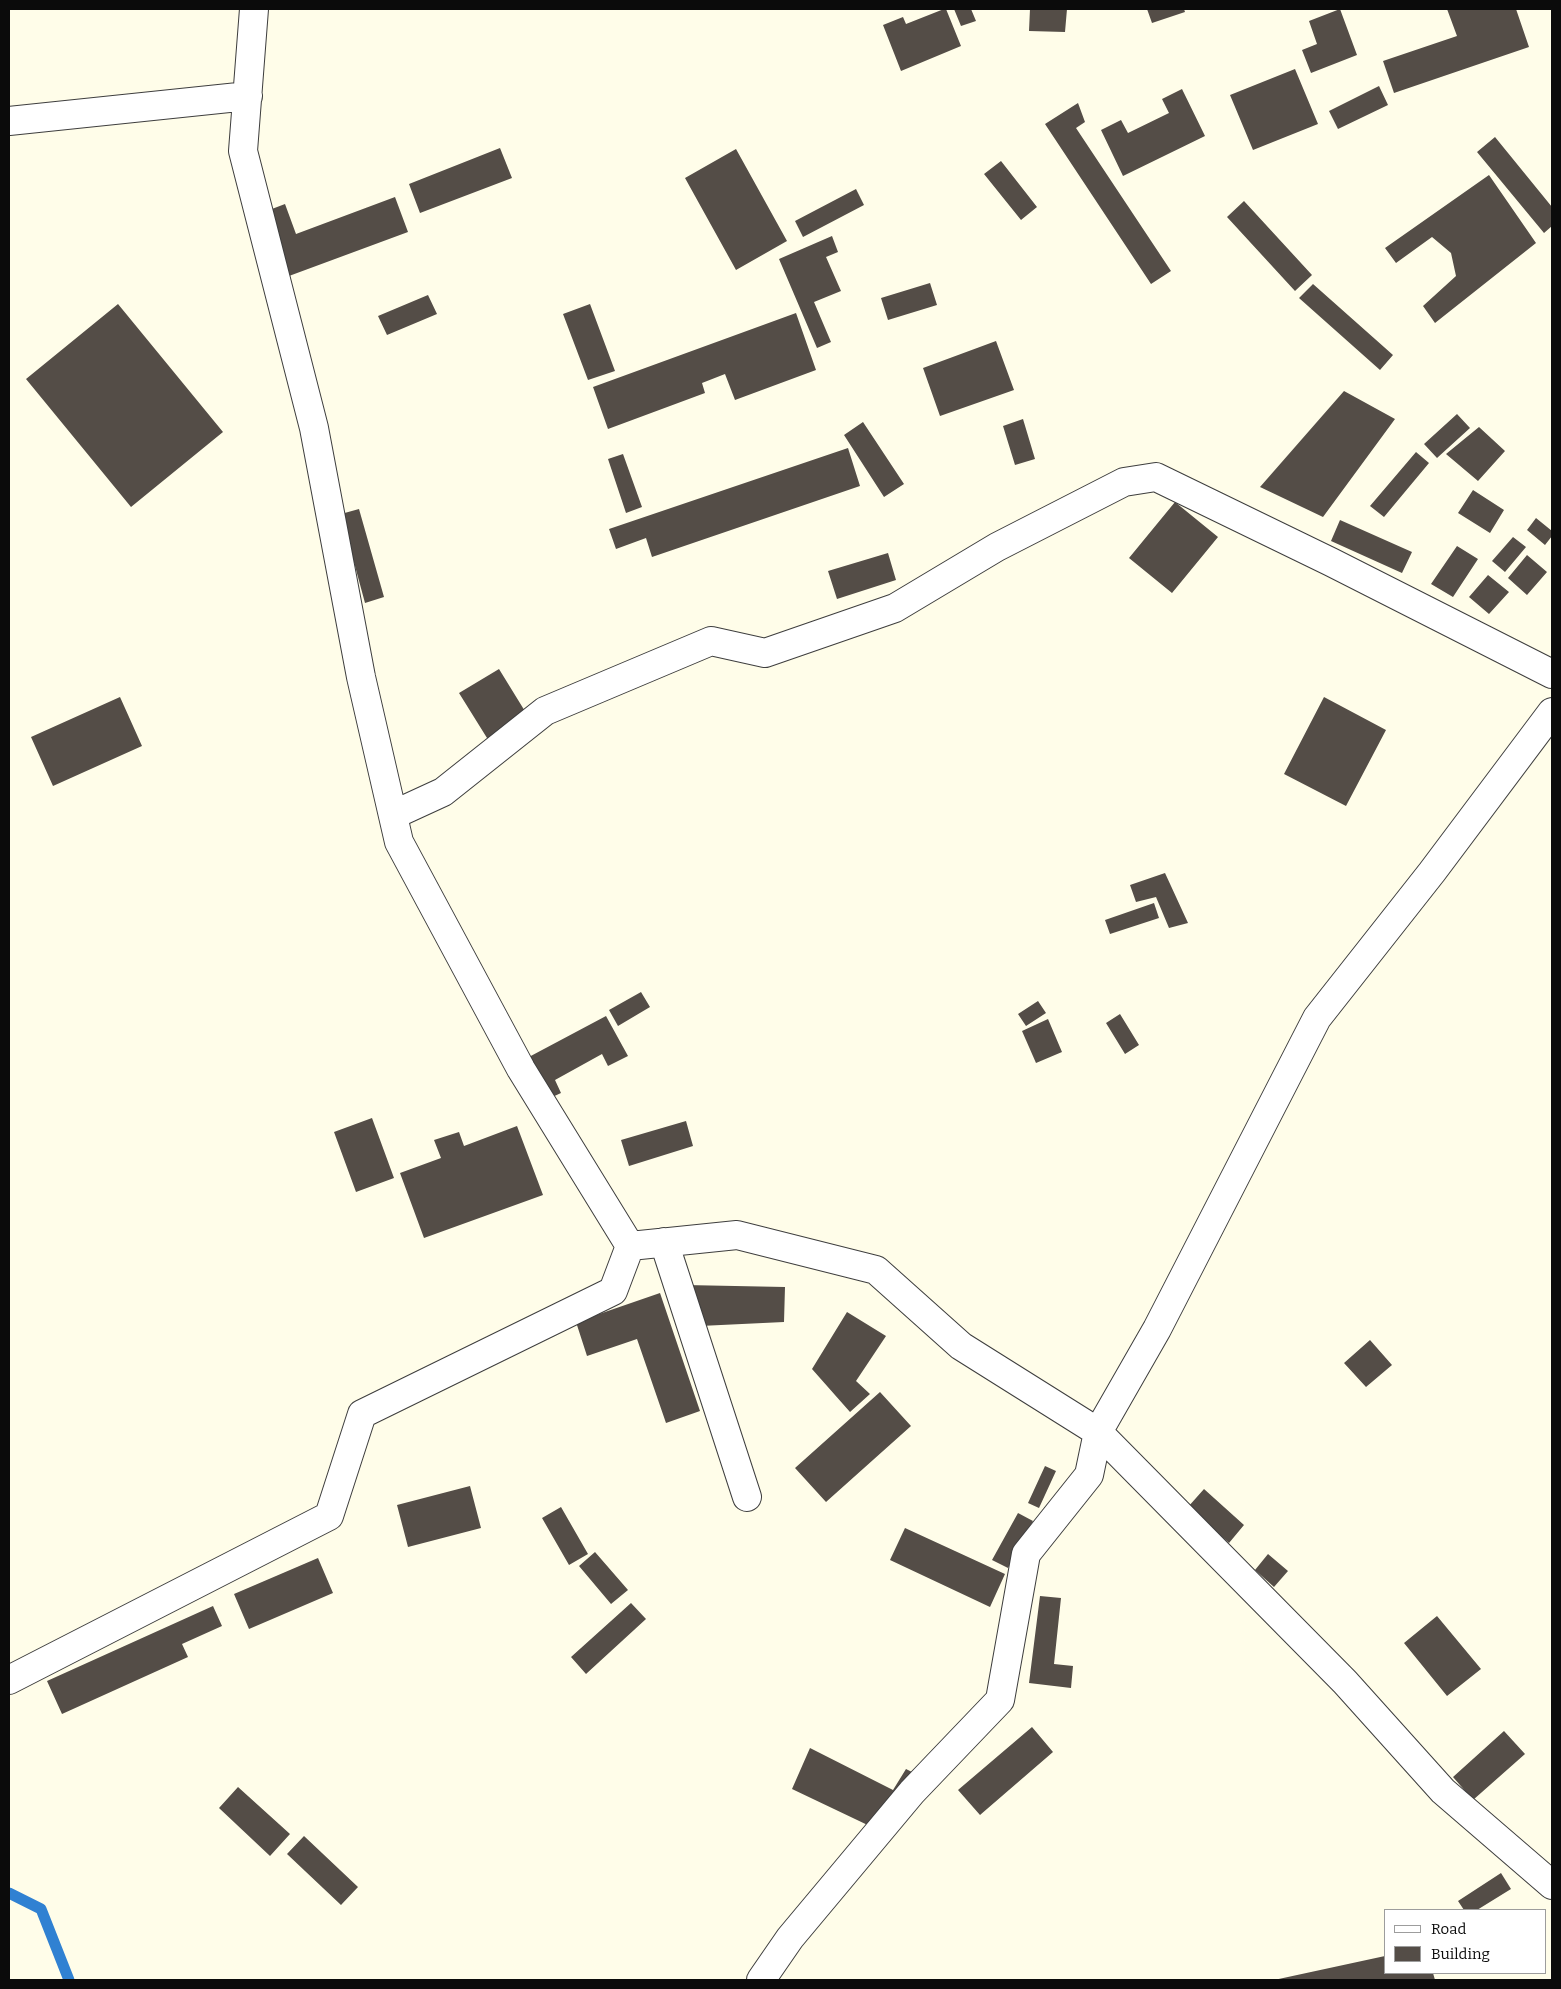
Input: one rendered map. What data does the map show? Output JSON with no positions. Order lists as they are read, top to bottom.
{
  "legend": ["Road", "Building"]
}
